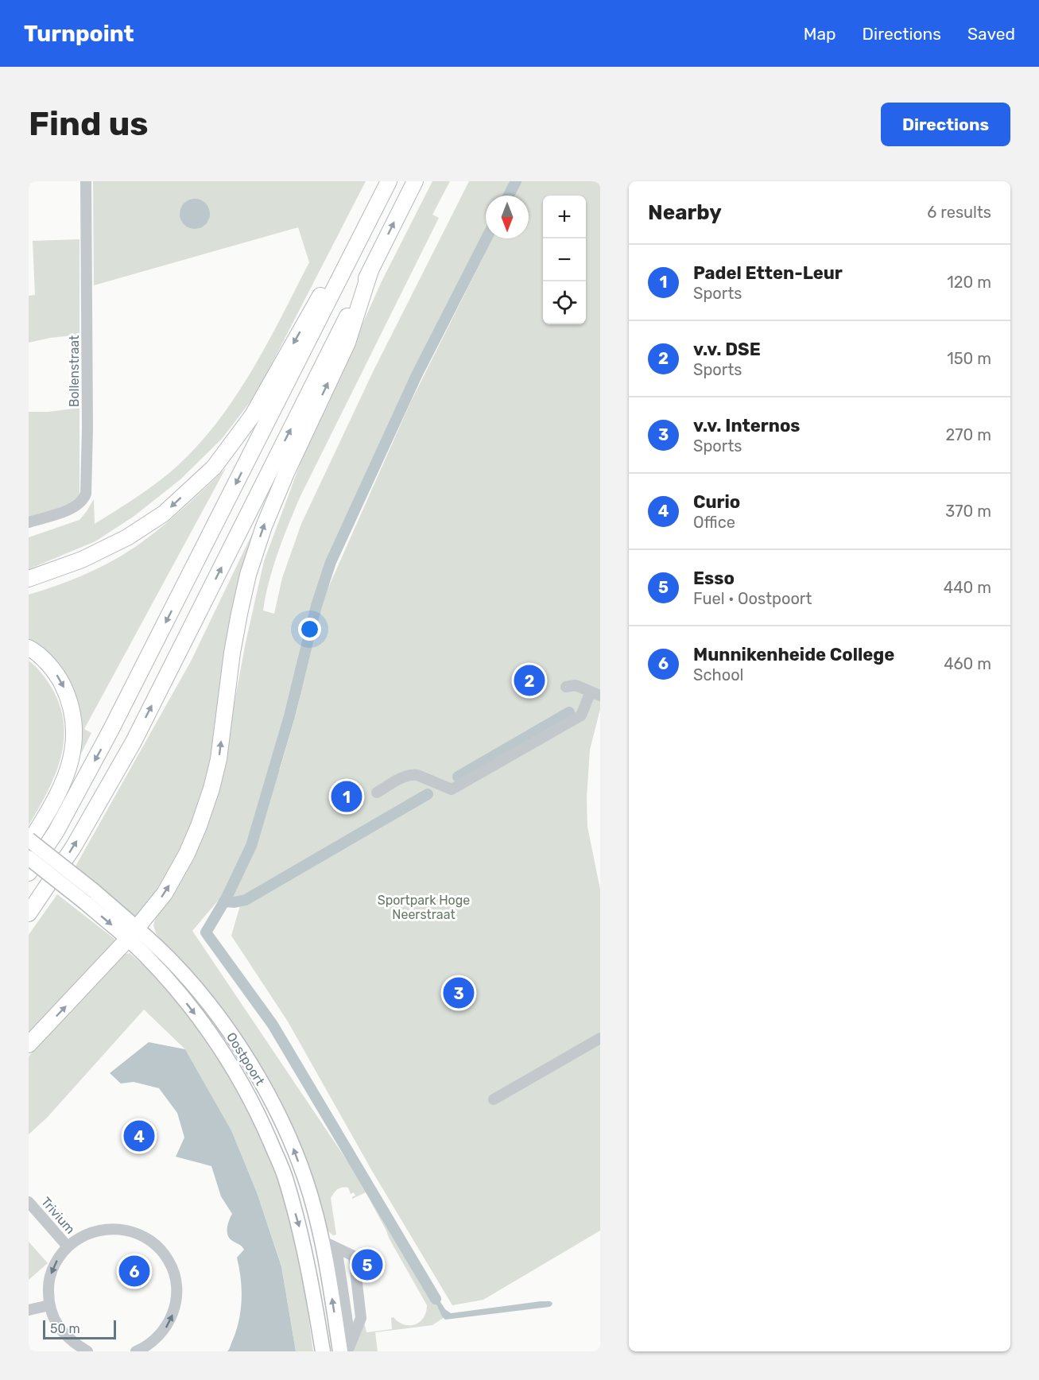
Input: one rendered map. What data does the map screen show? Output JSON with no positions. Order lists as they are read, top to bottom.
{
  "streets": {
    "main road": ["Oostpoort"],
    "street": ["Bollenstraat", "Trivium"]
  },
  "parks": ["Sportpark Hoge Neerstraat"],
  "scale_bar": "50 m",
  "north": "bottom",
  "page": {
    "header": "Turnpoint",
    "nav": ["Map", "Directions", "Saved"],
    "buttons": "Directions",
    "title": "Find us",
    "heading": ["Nearby", "6 results"],
    "map_buttons": ["+", "−"],
    "list": [
      {
        "mark": "1",
        "name": "Padel Etten-Leur",
        "note": "Sports",
        "value": "120 m"
      },
      {
        "mark": "2",
        "name": "v.v. DSE",
        "note": "Sports",
        "value": "150 m"
      },
      {
        "mark": "3",
        "name": "v.v. Internos",
        "note": "Sports",
        "value": "270 m"
      },
      {
        "mark": "4",
        "name": "Curio",
        "note": "Office",
        "value": "370 m"
      },
      {
        "mark": "5",
        "name": "Esso",
        "note": "Fuel · Oostpoort",
        "value": "440 m"
      },
      {
        "mark": "6",
        "name": "Munnikenheide College",
        "note": "School",
        "value": "460 m"
      }
    ],
    "pins": [
      "2",
      "1",
      "3",
      "4",
      "5",
      "6"
    ],
    "scale": "50 m"
  }
}
